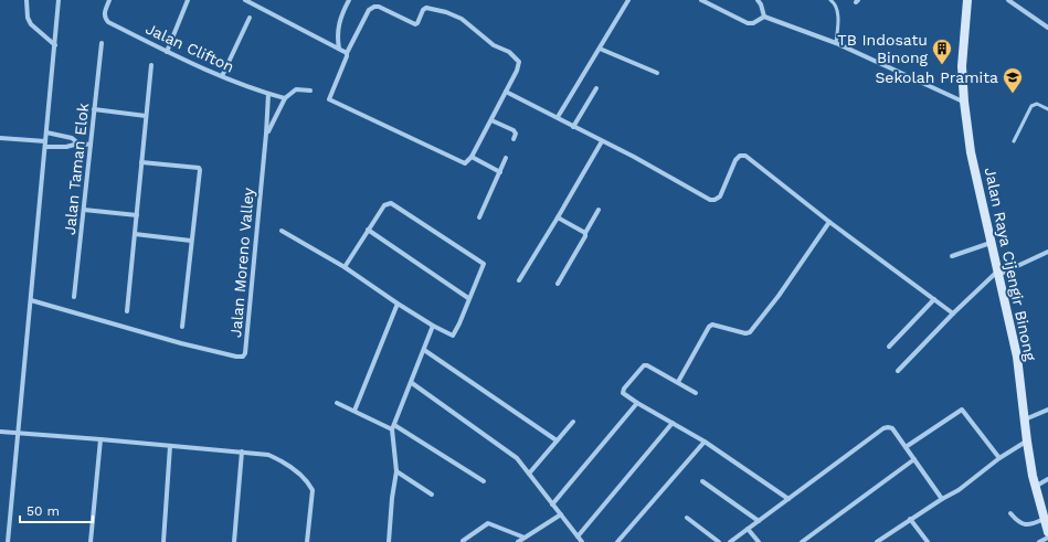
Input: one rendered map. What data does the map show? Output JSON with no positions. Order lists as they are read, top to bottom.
{
  "streets": {
    "street": [
      "Jalan Clifton",
      "Jalan Taman Elok",
      "Jalan Moreno Valley",
      "Jalan Raya Cijengir Binong"
    ]
  },
  "crossings": [
    ["Jalan Clifton", "Jalan Moreno Valley"]
  ],
  "places": {
    "building": ["TB Indosatu Binong"],
    "school or university": ["Sekolah Pramita"]
  },
  "scale_bar": "50 m"
}
